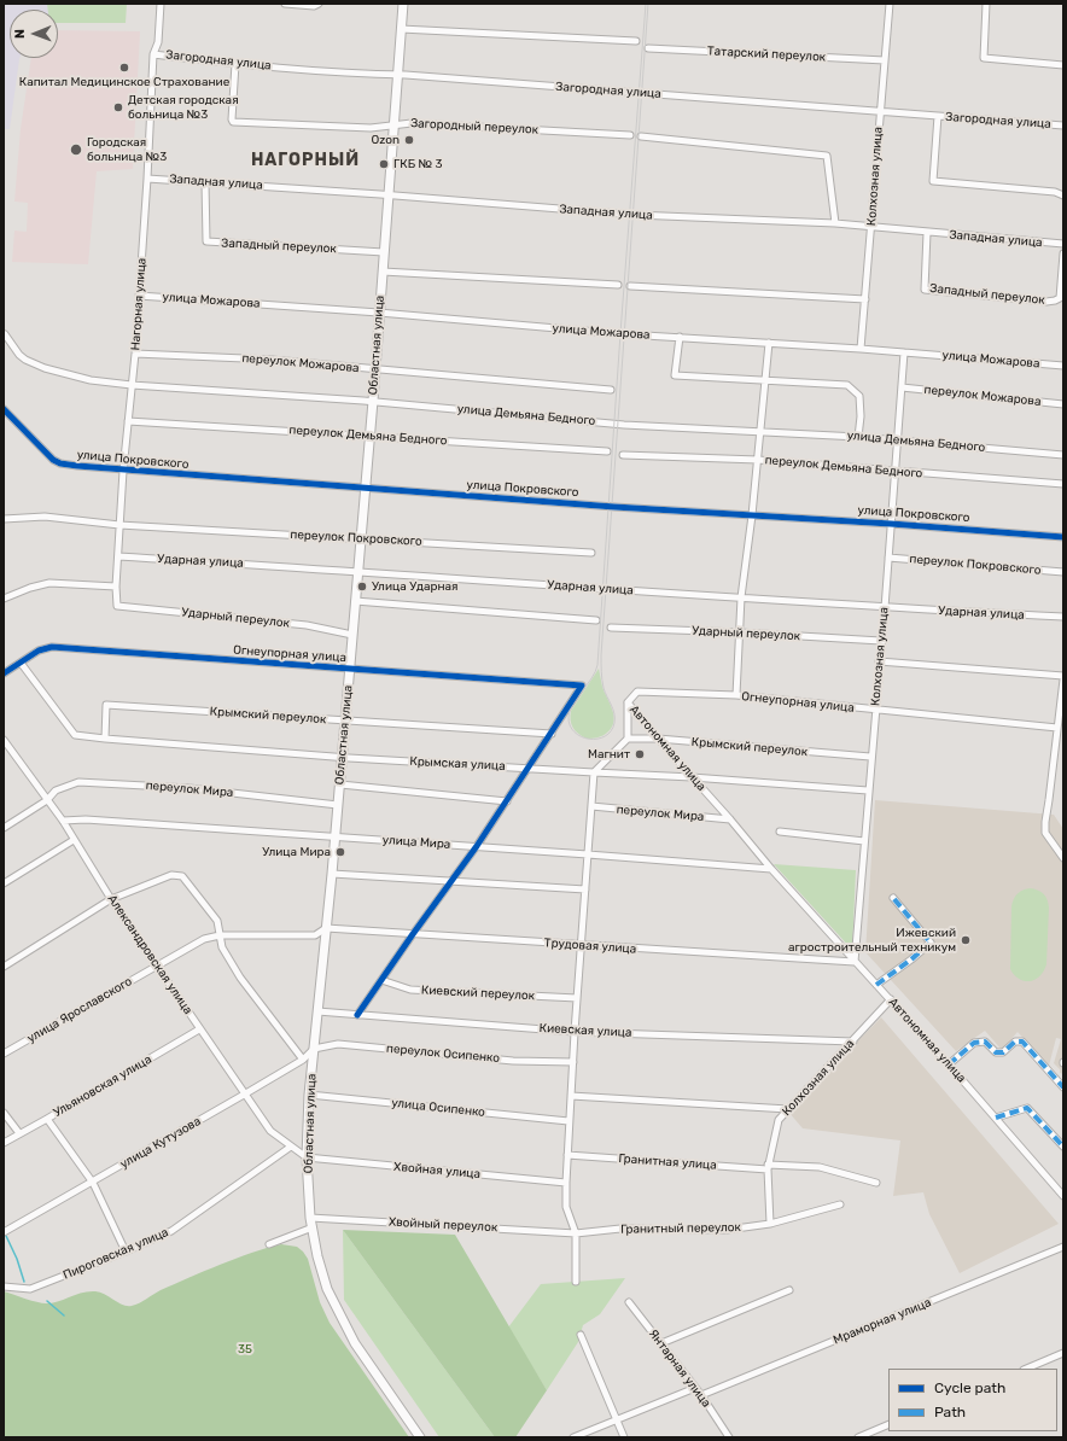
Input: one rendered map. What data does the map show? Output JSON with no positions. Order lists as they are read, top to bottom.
{
  "streets": {
    "main road": ["Областная улица"],
    "street": [
      "Татарский переулок",
      "Загородная улица",
      "Загородный переулок",
      "Колхозная улица",
      "Западная улица",
      "Западный переулок",
      "улица Можарова",
      "Нагорная улица",
      "переулок Можарова",
      "улица Демьяна Бедного",
      "переулок Демьяна Бедного",
      "улица Покровского",
      "переулок Покровского",
      "Ударная улица",
      "Ударный переулок",
      "Огнеупорная улица",
      "Крымский переулок",
      "Автономная улица",
      "Крымская улица",
      "переулок Мира",
      "улица Мира",
      "Трудовая улица",
      "Александровская улица",
      "Киевский переулок",
      "улица Ярославского",
      "Киевская улица",
      "переулок Осипенко",
      "Ульяновская улица",
      "улица Осипенко",
      "улица Кутузова",
      "Гранитная улица",
      "Хвойная улица",
      "Хвойный переулок",
      "Гранитный переулок",
      "Пироговская улица",
      "Мраморная улица",
      "Янтарная улица"
    ]
  },
  "crossings": [
    ["Татарский переулок", "Колхозная улица"],
    ["Загородная улица", "Загородный переулок"],
    ["Загородная улица", "Колхозная улица"],
    ["Загородная улица", "Нагорная улица"],
    ["Загородная улица", "Областная улица"],
    ["Загородный переулок", "Областная улица"],
    ["Колхозная улица", "Западная улица"],
    ["Колхозная улица", "улица Можарова"],
    ["Колхозная улица", "переулок Можарова"],
    ["Колхозная улица", "улица Демьяна Бедного"],
    ["Колхозная улица", "переулок Демьяна Бедного"],
    ["Колхозная улица", "улица Покровского"],
    ["Колхозная улица", "переулок Покровского"],
    ["Колхозная улица", "Ударная улица"],
    ["Колхозная улица", "Ударный переулок"],
    ["Колхозная улица", "Огнеупорная улица"],
    ["Колхозная улица", "Крымский переулок"],
    ["Колхозная улица", "Автономная улица"],
    ["Колхозная улица", "Крымская улица"],
    ["Колхозная улица", "Трудовая улица"],
    ["Колхозная улица", "Киевская улица"],
    ["Колхозная улица", "Гранитная улица"],
    ["Колхозная улица", "Гранитный переулок"],
    ["Западная улица", "Западный переулок"],
    ["Западная улица", "Нагорная улица"],
    ["Западная улица", "Областная улица"],
    ["Западный переулок", "Областная улица"],
    ["улица Можарова", "Нагорная улица"],
    ["улица Можарова", "Областная улица"],
    ["Нагорная улица", "переулок Можарова"],
    ["Нагорная улица", "улица Демьяна Бедного"],
    ["Нагорная улица", "переулок Демьяна Бедного"],
    ["Нагорная улица", "улица Покровского"],
    ["Нагорная улица", "переулок Покровского"],
    ["Нагорная улица", "Ударная улица"],
    ["Нагорная улица", "Ударный переулок"],
    ["Областная улица", "переулок Можарова"],
    ["Областная улица", "улица Демьяна Бедного"],
    ["Областная улица", "переулок Демьяна Бедного"],
    ["Областная улица", "улица Покровского"],
    ["Областная улица", "переулок Покровского"],
    ["Областная улица", "Ударная улица"],
    ["Областная улица", "Ударный переулок"],
    ["Областная улица", "Огнеупорная улица"],
    ["Областная улица", "Крымский переулок"],
    ["Областная улица", "Крымская улица"],
    ["Областная улица", "переулок Мира"],
    ["Областная улица", "улица Мира"],
    ["Областная улица", "Трудовая улица"],
    ["Областная улица", "Александровская улица"],
    ["Областная улица", "улица Ярославского"],
    ["Областная улица", "Киевская улица"],
    ["Областная улица", "переулок Осипенко"],
    ["Областная улица", "улица Осипенко"],
    ["Областная улица", "улица Кутузова"],
    ["Областная улица", "Хвойная улица"],
    ["Областная улица", "Хвойный переулок"],
    ["Огнеупорная улица", "Крымский переулок"],
    ["Огнеупорная улица", "Автономная улица"],
    ["Огнеупорная улица", "Крымская улица"],
    ["Крымский переулок", "Автономная улица"],
    ["Крымский переулок", "Крымская улица"],
    ["Автономная улица", "Крымская улица"],
    ["Автономная улица", "переулок Мира"],
    ["Автономная улица", "улица Мира"],
    ["Автономная улица", "Трудовая улица"],
    ["переулок Мира", "Александровская улица"],
    ["улица Мира", "Александровская улица"],
    ["Трудовая улица", "улица Ярославского"],
    ["Александровская улица", "улица Ярославского"],
    ["Александровская улица", "Ульяновская улица"],
    ["Александровская улица", "улица Кутузова"],
    ["Александровская улица", "Хвойная улица"],
    ["Александровская улица", "Пироговская улица"],
    ["переулок Осипенко", "улица Кутузова"],
    ["Хвойный переулок", "Гранитный переулок"],
    ["Мраморная улица", "Янтарная улица"]
  ],
  "districts": ["НАГОРНЫЙ"],
  "parks": ["35"],
  "places": [
    "Капитал Медицинское Страхование",
    "Детская городская больница №3",
    "Ozon",
    "Городская больница №3",
    "ГКБ № 3",
    "Улица Ударная",
    "Магнит",
    "Улица Мира",
    "Ижевский агростроительный техникум"
  ],
  "legend": ["Cycle path", "Path"],
  "north": "left"
}
